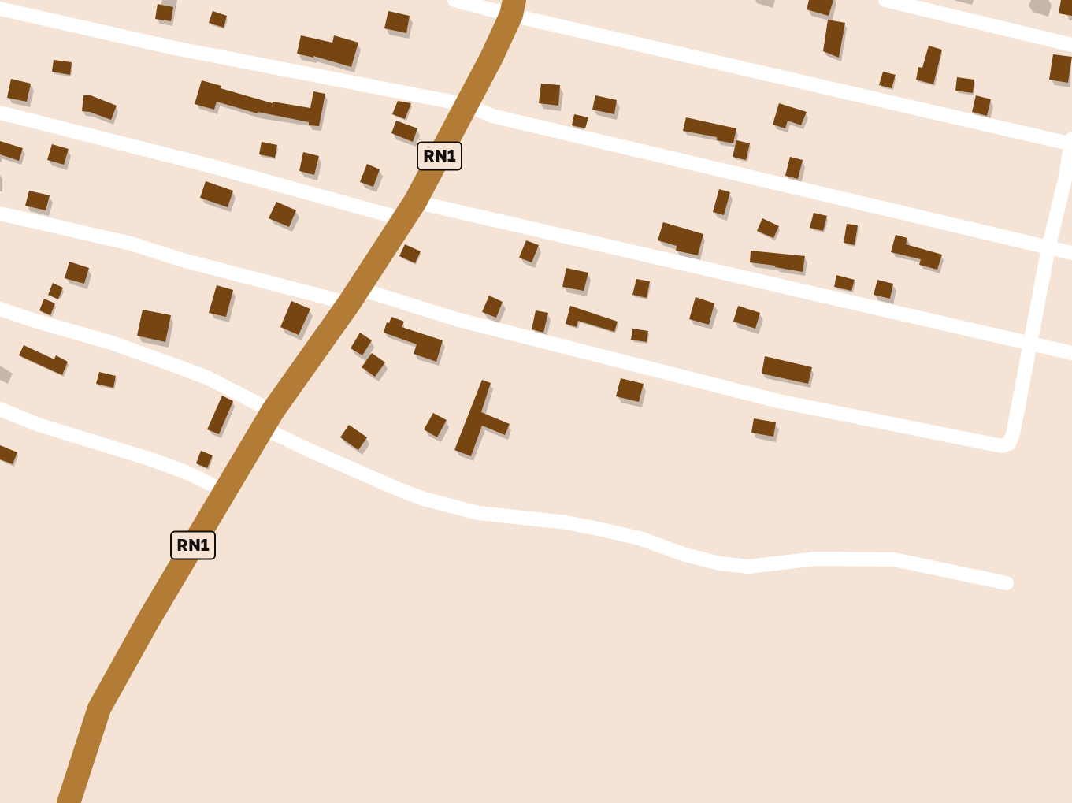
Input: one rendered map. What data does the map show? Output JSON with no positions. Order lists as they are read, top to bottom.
{
  "streets": {
    "highway": ["RN1"]
  }
}
